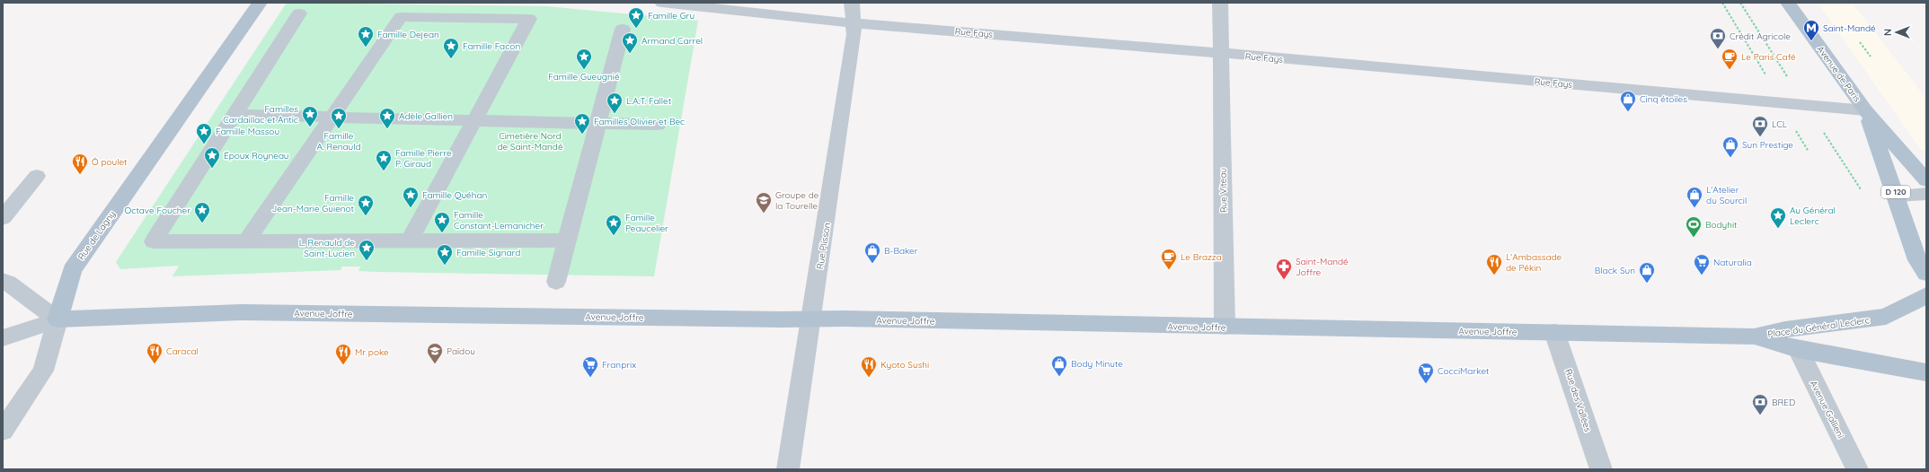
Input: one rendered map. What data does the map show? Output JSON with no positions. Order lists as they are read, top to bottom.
{
  "streets": {
    "main road": [
      "Avenue de Paris",
      "D 120",
      "Rue de Lagny",
      "Avenue Joffre",
      "Place du Général Leclerc"
    ],
    "street": [
      "Rue Fays",
      "Rue Viteau",
      "Rue Plisson",
      "Rue des Vallées",
      "Avenue Gallieni"
    ]
  },
  "crossings": [
    ["Rue Fays", "Avenue de Paris"],
    ["Rue Fays", "Rue Viteau"],
    ["Rue Fays", "Rue Plisson"],
    ["Rue Viteau", "Avenue Joffre"],
    ["Rue de Lagny", "Avenue Joffre"],
    ["Rue Plisson", "Avenue Joffre"],
    ["Avenue Joffre", "Place du Général Leclerc"],
    ["Avenue Joffre", "Rue des Vallées"],
    ["Place du Général Leclerc", "Avenue Gallieni"]
  ],
  "parks": ["Cimetière Nord de Saint-Mandé"],
  "places": {
    "place": [
      "Famille Gru",
      "Famille Dejean",
      "Armand Carrel",
      "Famille Facon",
      "Famille Gueugnié",
      "L.A.T. Fallet",
      "Familles Cardaillac et Antic",
      "Famille A. Renauld",
      "Adèle Gallien",
      "Familles Olivier et Bec",
      "Famille Massou",
      "Époux Royneau",
      "Famille Pierre P. Giraud",
      "Famille Quéhan",
      "Famille Jean-Marie Guienot",
      "Octave Foucher",
      "Au Général Leclerc",
      "Famille Constant-Lemanicher",
      "Famille Peaucelier",
      "L. Renauld de Saint-Lucien",
      "Famille Signard"
    ],
    "metro station": ["Saint-Mandé"],
    "bank": ["Crédit Agricole", "LCL", "BRED"],
    "cafe": ["Le Paris Café", "Le Brazza"],
    "shop": [
      "Cinq étoiles",
      "Sun Prestige",
      "L'Atelier du Sourcil",
      "B-Baker",
      "Black Sun",
      "Body Minute"
    ],
    "restaurant": [
      "Ô poulet",
      "L'Ambassade de Pékin",
      "Caracal",
      "Mr poke",
      "Kyoto Sushi"
    ],
    "school or university": ["Groupe de la Tourelle", "Païdou"],
    "sports": ["Bodyhit"],
    "supermarket": ["Naturalia", "Franprix", "CocciMarket"],
    "pharmacy": ["Saint-Mandé Joffre"]
  },
  "north": "left"
}
